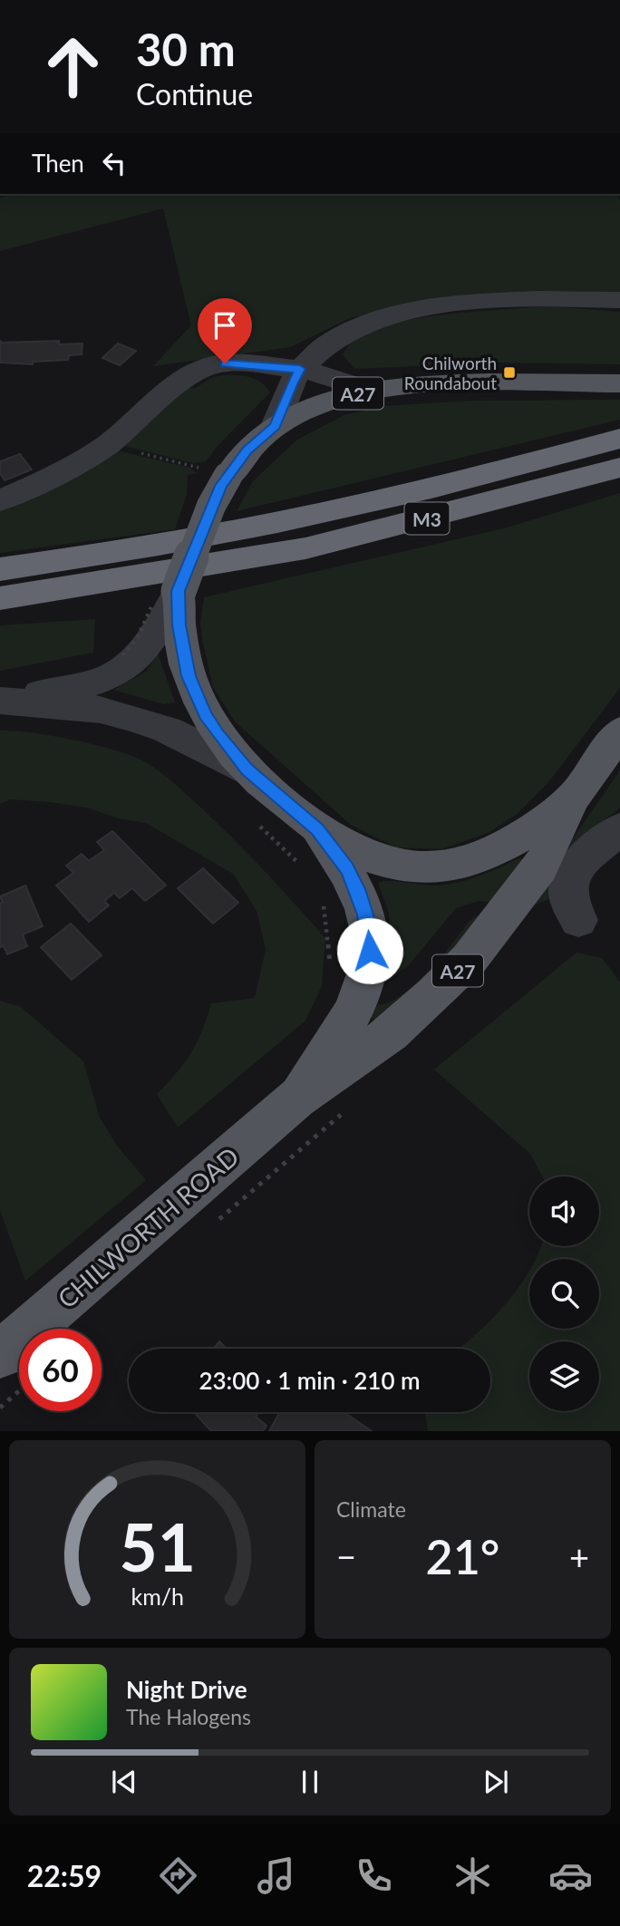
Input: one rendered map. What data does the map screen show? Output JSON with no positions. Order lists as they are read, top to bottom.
{
  "streets": {
    "highway": ["M3"],
    "main road": ["A27", "CHILWORTH ROAD"]
  },
  "crossings": [
    ["A27", "CHILWORTH ROAD"]
  ],
  "places": {
    "transit": ["Chilworth Roundabout"]
  },
  "page": {
    "turn": ["30 m", "Continue"],
    "then": "Then",
    "limit": "60",
    "trip": "23:00 · 1 min · 210 m",
    "tile": "Climate",
    "heat": ["−", "21°", "+"],
    "song": ["Night Drive", "The Halogens"],
    "tabs": "22:59",
    "gauge": ["51", "km/h"]
  }
}
